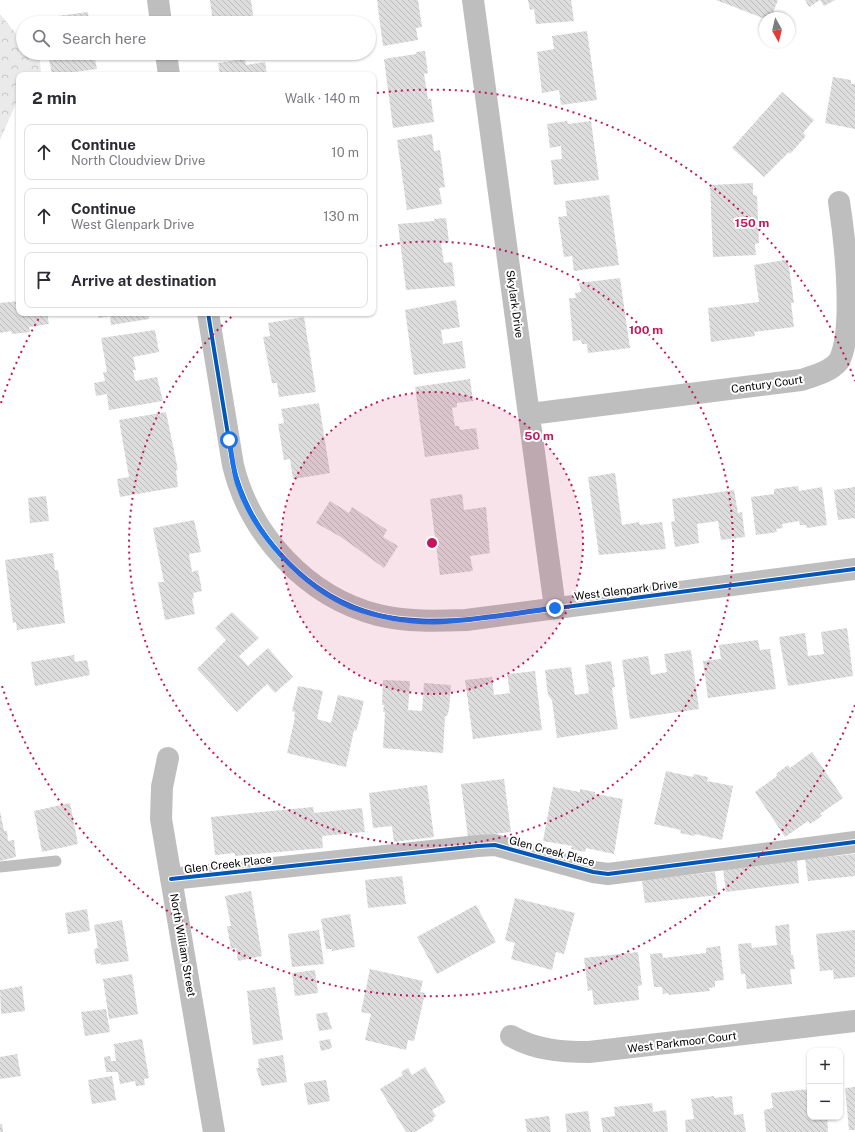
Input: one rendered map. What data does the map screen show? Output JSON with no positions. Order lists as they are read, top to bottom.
{
  "streets": {
    "street": [
      "Skylark Drive",
      "Century Court",
      "West Glenpark Drive",
      "Glen Creek Place",
      "North William Street",
      "West Parkmoor Court"
    ]
  },
  "crossings": [
    ["Skylark Drive", "Century Court"],
    ["Skylark Drive", "West Glenpark Drive"],
    ["Glen Creek Place", "North William Street"]
  ],
  "north": "bottom",
  "page": {
    "search": "Search here",
    "heading": ["2 min", "Walk · 140 m"],
    "list": [
      ["Continue", "North Cloudview Drive", "10 m"],
      ["Continue", "West Glenpark Drive", "130 m"],
      "Arrive at destination"
    ],
    "map_buttons": ["+", "−"]
  },
  "rings": ["150 m", "100 m", "50 m"]
}
